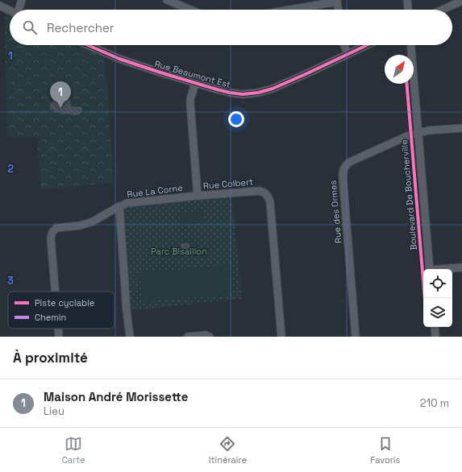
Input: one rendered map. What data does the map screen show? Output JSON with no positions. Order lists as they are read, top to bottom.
{
  "streets": {
    "street": [
      "Rue Beaumont Est",
      "Rue Colbert",
      "Rue La Corne",
      "Boulevard De Boucherville",
      "Rue des Ormes"
    ]
  },
  "crossings": [
    ["Rue Beaumont Est", "Rue Colbert"],
    ["Rue Colbert", "Rue La Corne"],
    ["Boulevard De Boucherville", "Rue des Ormes"]
  ],
  "parks": ["Parc Bisaillon"],
  "legend": ["Piste cyclable", "Chemin"],
  "north": "top right",
  "page": {
    "search": "Rechercher",
    "pins": "1",
    "heading": "À proximité",
    "list": [
      {
        "mark": "1",
        "name": "Maison André Morissette",
        "note": "Lieu",
        "value": "210 m"
      }
    ],
    "nav": ["Carte", "Itinéraire", "Favoris"]
  },
  "grid": {
    "rows": ["1", "2", "3"]
  }
}
